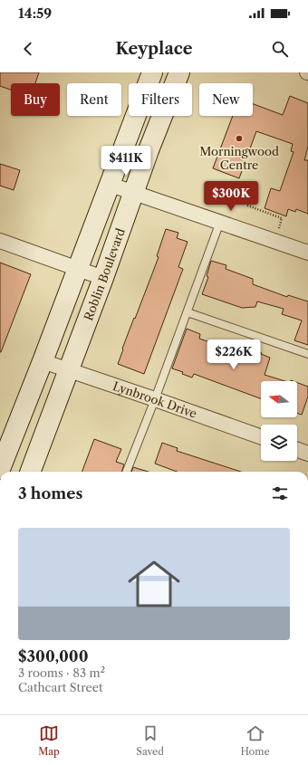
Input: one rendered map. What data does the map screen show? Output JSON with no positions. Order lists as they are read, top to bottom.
{
  "streets": {
    "main road": ["Roblin Boulevard"],
    "street": ["Lynbrook Drive"]
  },
  "crossings": [
    ["Roblin Boulevard", "Lynbrook Drive"]
  ],
  "places": ["Morningwood Centre"],
  "north": "left",
  "page": {
    "status": "14:59",
    "header": "Keyplace",
    "chip": [
      "Buy",
      "Rent",
      "Filters",
      "New"
    ],
    "price": ["$411K", "$300K", "$226K"],
    "heading": "3 homes",
    "list": [
      {
        "name": "$300,000",
        "note": "3 rooms · 83 m² · Cathcart Street"
      }
    ],
    "tabs": ["Map", "Saved", "Home"]
  }
}
